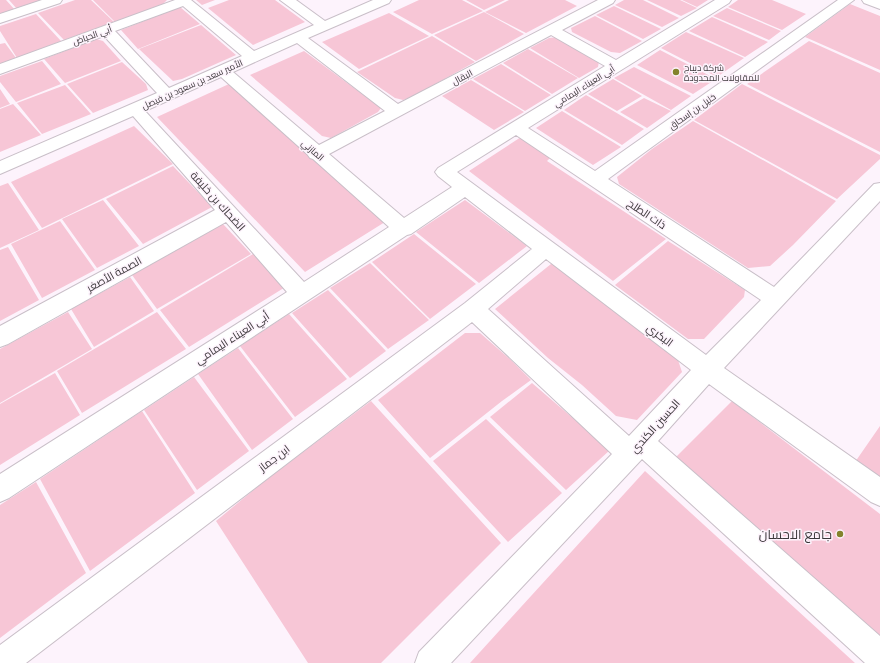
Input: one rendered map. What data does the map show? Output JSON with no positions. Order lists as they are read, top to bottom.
{
  "streets": {
    "street": [
      "أبي الحياض",
      "البقال",
      "الأمير سعد بن سعود بن فيصل",
      "أبي العيناء اليمامي",
      "خليل بن إسحاق",
      "المازني",
      "الضحاك بن خليفة",
      "ذات الطلح",
      "الصمة الأصغر",
      "البكري",
      "الحسين الكندي",
      "ابن جماز"
    ]
  },
  "crossings": [
    ["البقال", "المازني"],
    ["الأمير سعد بن سعود بن فيصل", "المازني"],
    ["الأمير سعد بن سعود بن فيصل", "الضحاك بن خليفة"],
    ["أبي العيناء اليمامي", "المازني"],
    ["أبي العيناء اليمامي", "الضحاك بن خليفة"],
    ["أبي العيناء اليمامي", "ذات الطلح"],
    ["أبي العيناء اليمامي", "البكري"],
    ["خليل بن إسحاق", "ذات الطلح"],
    ["الضحاك بن خليفة", "الصمة الأصغر"],
    ["ذات الطلح", "الحسين الكندي"],
    ["البكري", "الحسين الكندي"],
    ["البكري", "ابن جماز"]
  ],
  "places": ["شركة ديباج للمقاولات المحدودة", "جامع الاحسان"]
}
